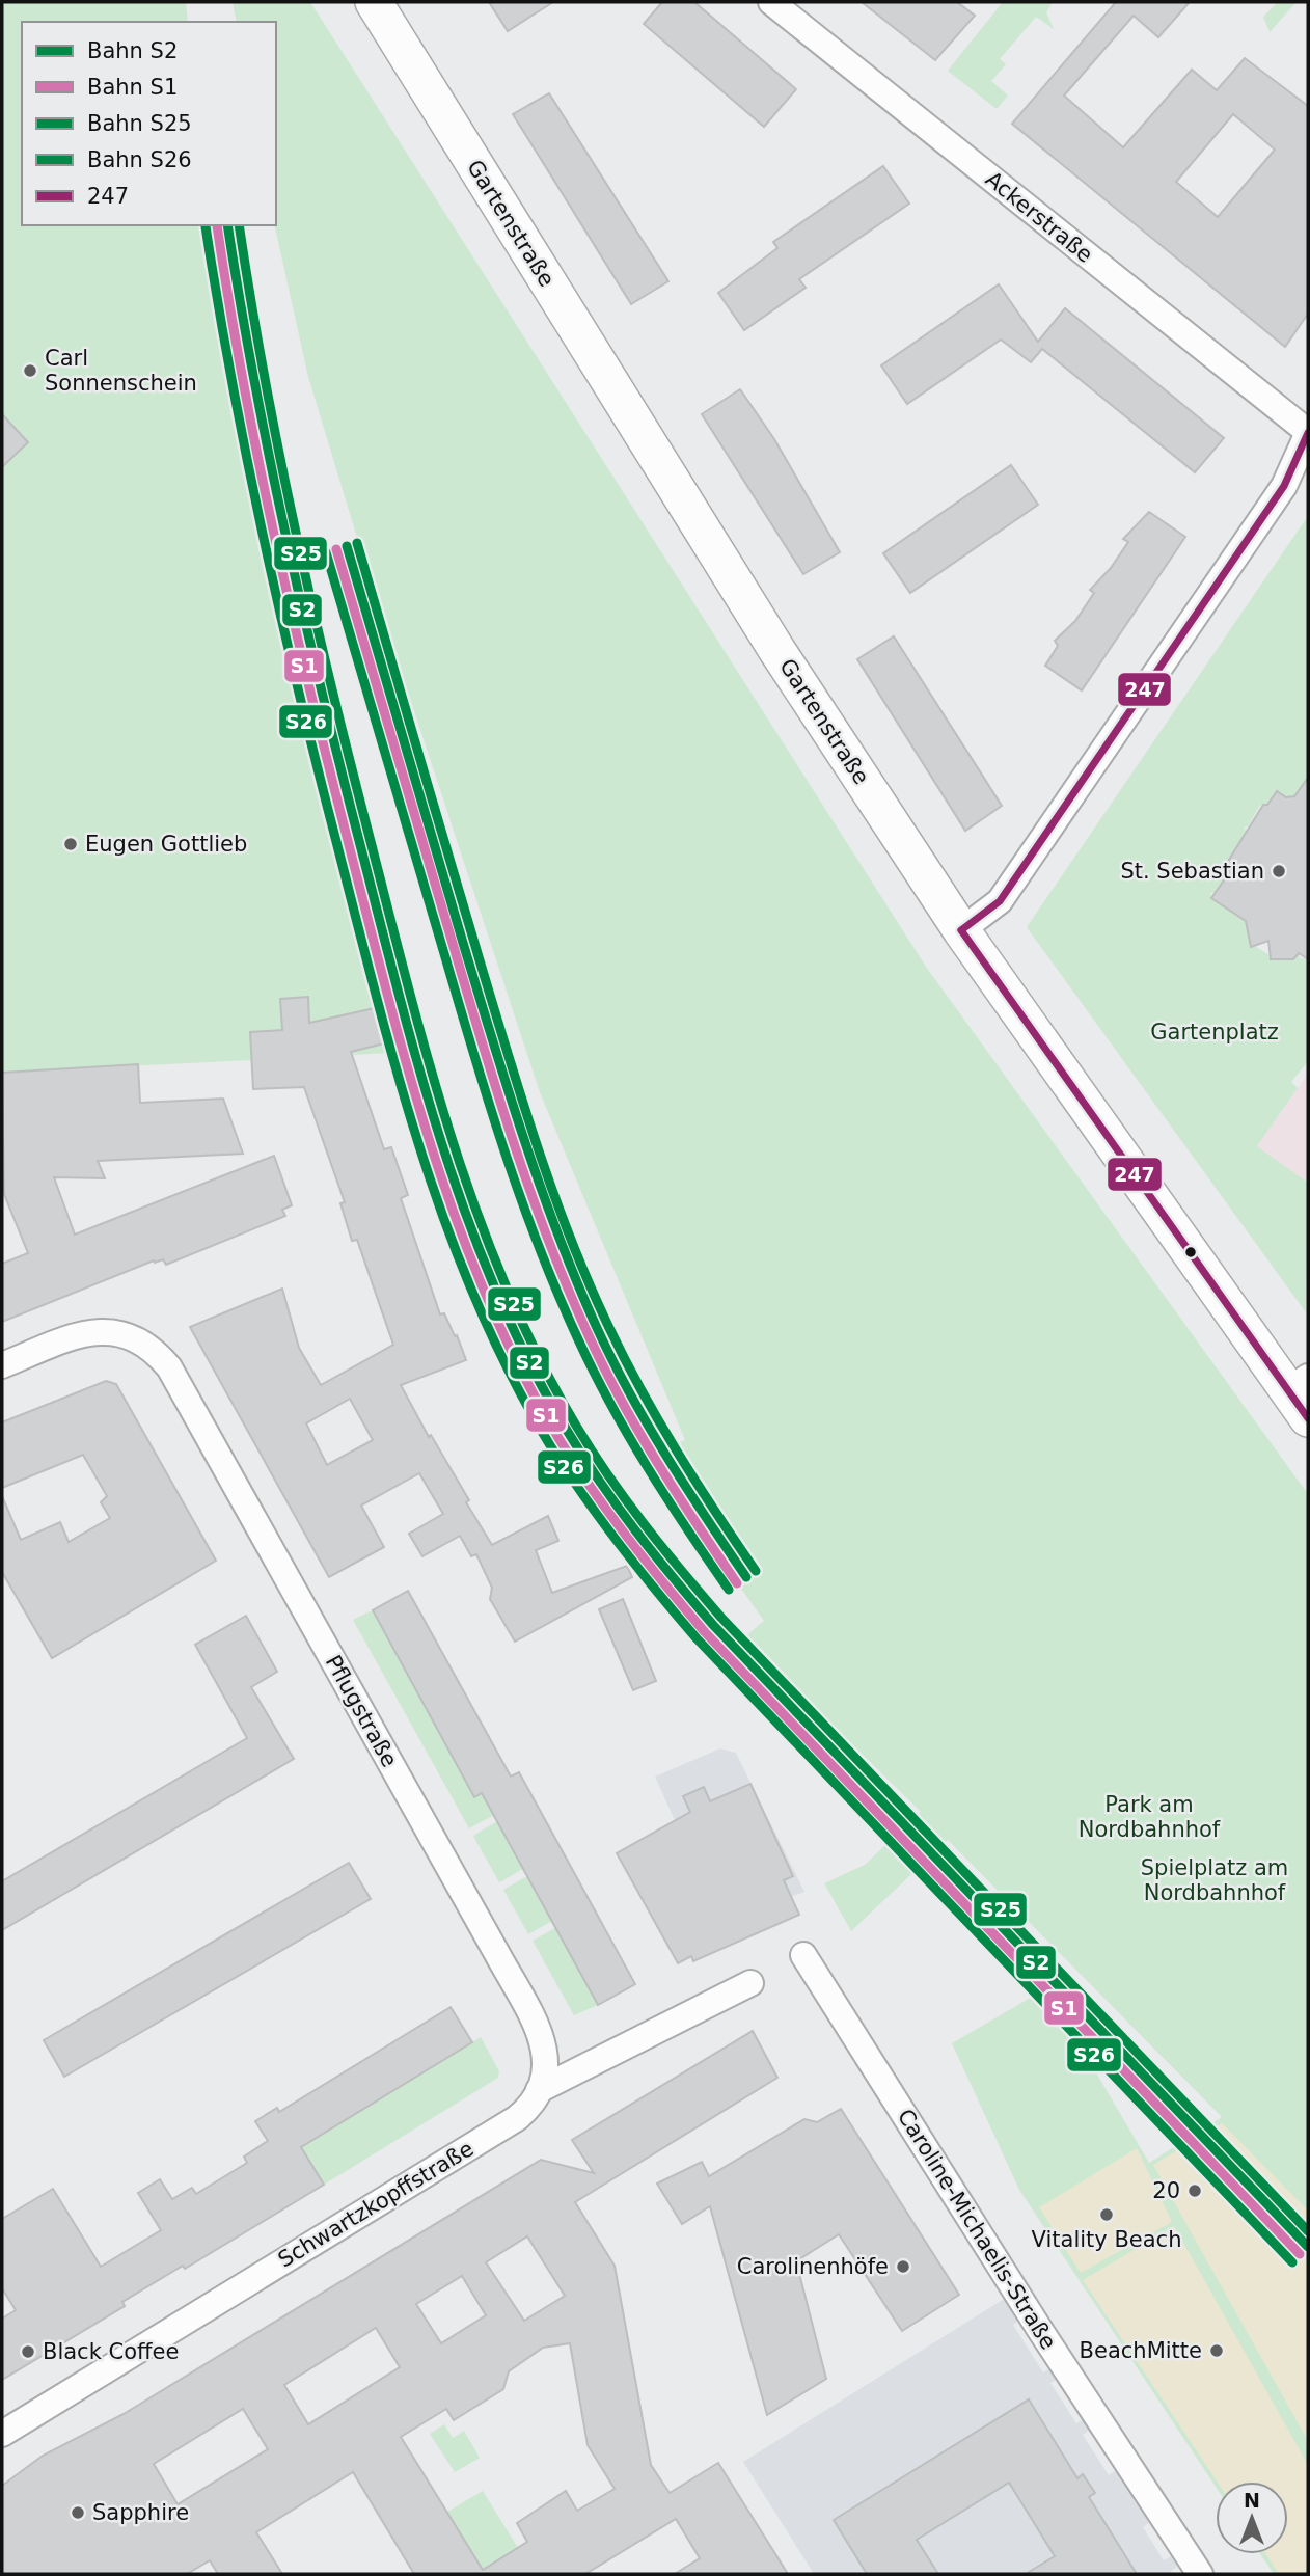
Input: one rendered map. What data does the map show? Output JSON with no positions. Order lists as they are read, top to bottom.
{
  "streets": {
    "street": [
      "Ackerstraße",
      "Gartenstraße",
      "Pflugstraße",
      "Schwartzkopffstraße",
      "Caroline-Michaelis-Straße"
    ]
  },
  "crossings": [
    ["Pflugstraße", "Schwartzkopffstraße"]
  ],
  "parks": ["Gartenplatz", "Park am Nordbahnhof", "Spielplatz am Nordbahnhof"],
  "places": [
    "Carl Sonnenschein",
    "Eugen Gottlieb",
    "St. Sebastian",
    "20",
    "Vitality Beach",
    "Carolinenhöfe",
    "BeachMitte",
    "Black Coffee",
    "Sapphire"
  ],
  "lines": [
    "rail line S2",
    "rail line S1",
    "rail line S25",
    "rail line S26",
    "transit line 247"
  ],
  "legend": [
    "Bahn S2",
    "Bahn S1",
    "Bahn S25",
    "Bahn S26",
    "247"
  ],
  "north": "top"
}
